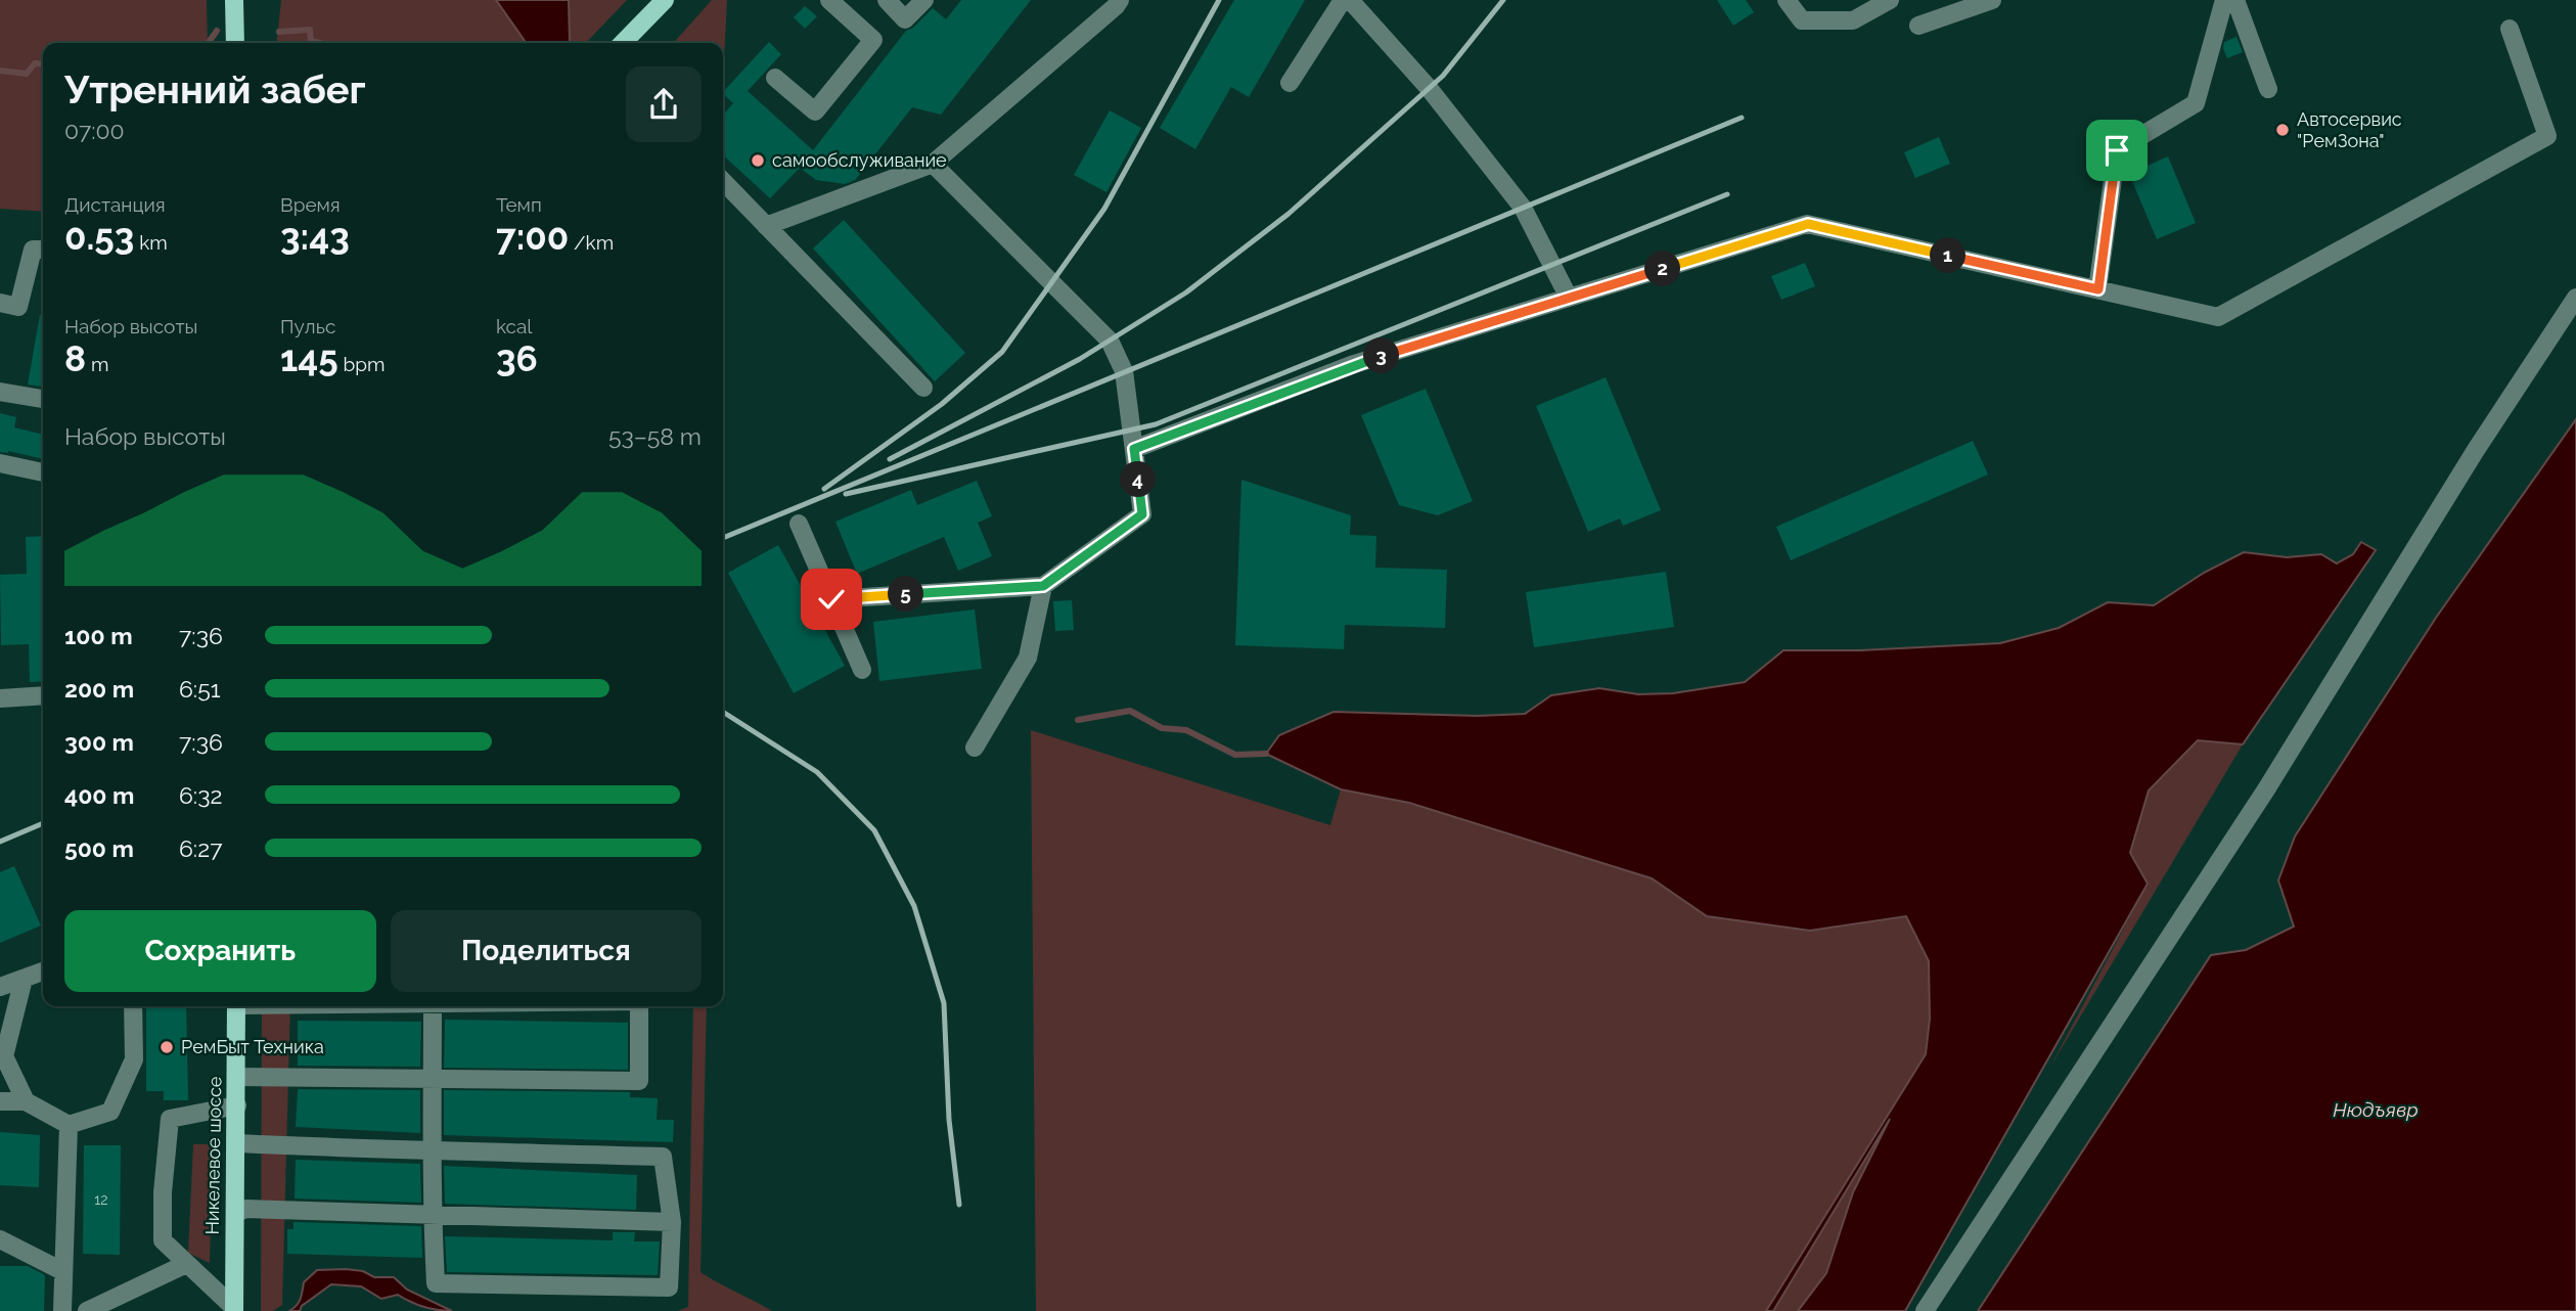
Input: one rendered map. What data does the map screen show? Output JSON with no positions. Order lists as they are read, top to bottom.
{
  "streets": {
    "main road": ["Никелевое шоссе"]
  },
  "water": ["Нюдъявр"],
  "places": ["Автосервис \"РемЗона\"", "самообслуживание", "РемБыт Техника"],
  "house_numbers": ["12"],
  "page": {
    "heading": ["Утренний забег", "07:00"],
    "stats": [
      ["Дистанция", "0.53 km"],
      ["Время", "3:43"],
      ["Темп", "7:00 /km"],
      ["Набор высоты", "8 m"],
      ["Пульс", "145 bpm"],
      ["kcal", "36"]
    ],
    "pins": [
      "1",
      "2",
      "3",
      "4",
      "5"
    ],
    "chart": ["Набор высоты", "53–58 m"],
    "list": [
      {
        "name": "100 m",
        "note": "7:36"
      },
      {
        "name": "200 m",
        "note": "6:51"
      },
      {
        "name": "300 m",
        "note": "7:36"
      },
      {
        "name": "400 m",
        "note": "6:32"
      },
      {
        "name": "500 m",
        "note": "6:27"
      }
    ],
    "buttons": ["Сохранить", "Поделиться"]
  }
}
